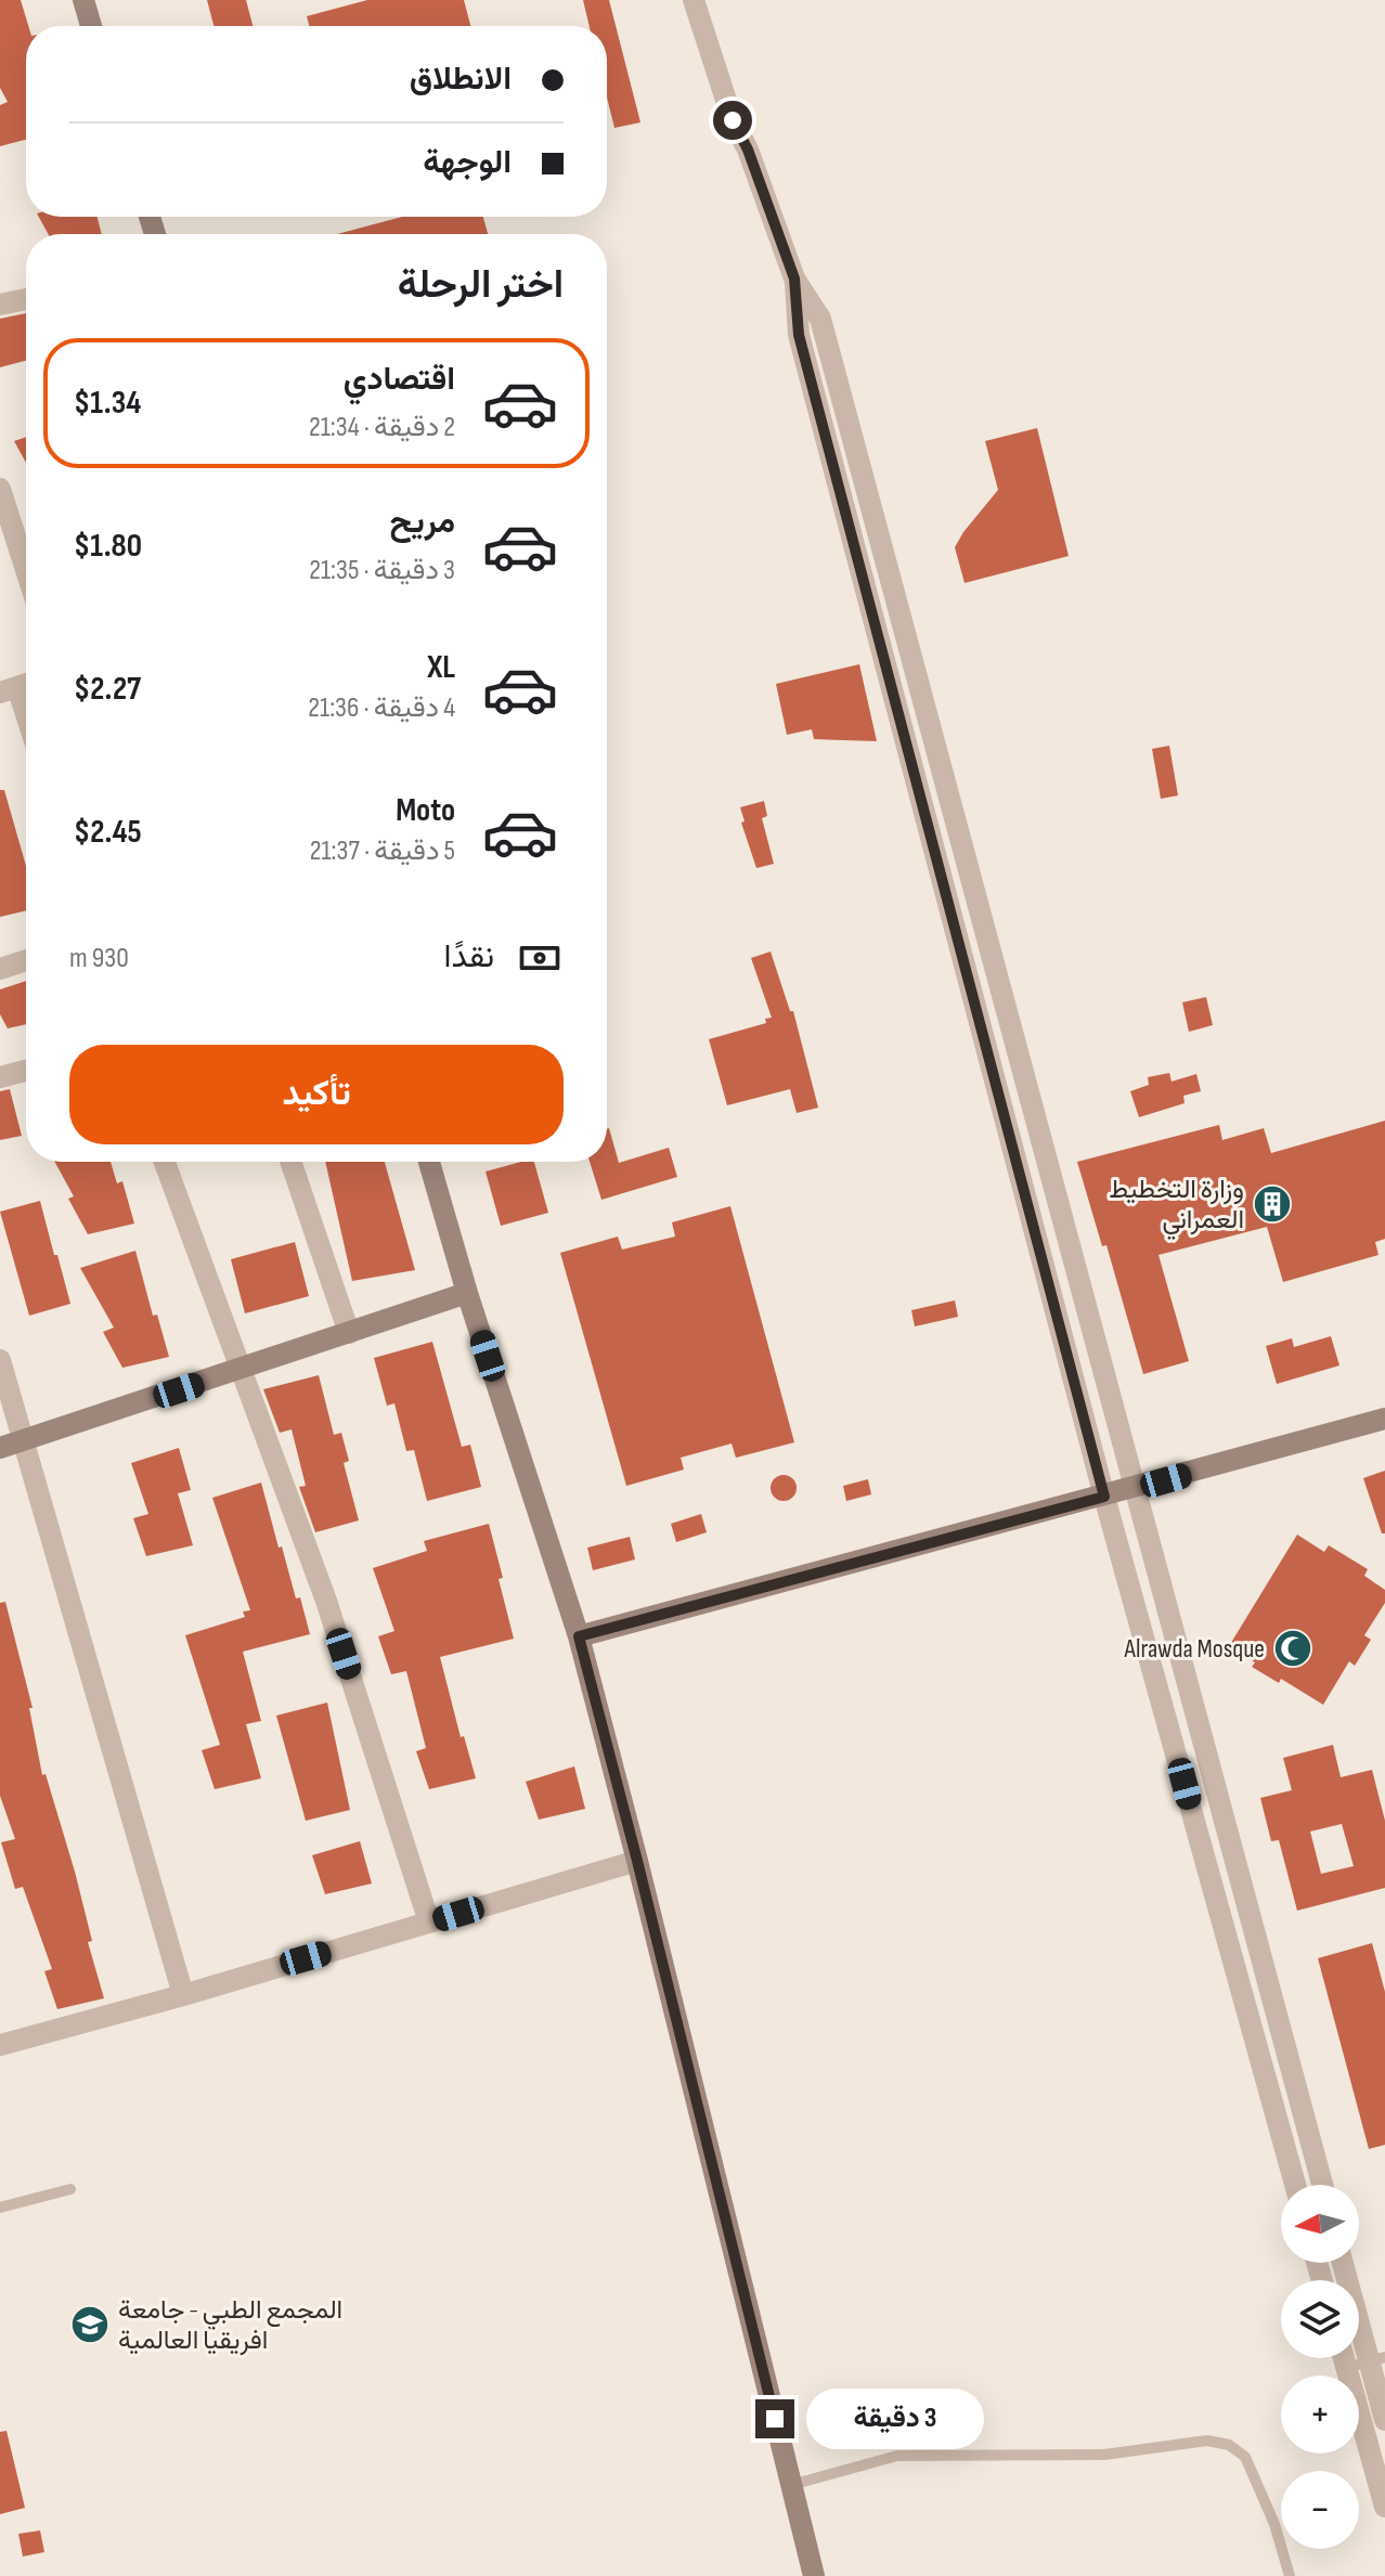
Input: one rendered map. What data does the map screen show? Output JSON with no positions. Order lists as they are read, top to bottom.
{
  "places": {
    "building": ["وزارة التخطيط العمراني"],
    "mosque": ["Alrawda Mosque"],
    "school or university": ["المجمع الطبي - جامعة افريقيا العالمية"]
  },
  "north": "left",
  "page": {
    "banner": ["الانطلاق", "الوجهة"],
    "heading": "اختر الرحلة",
    "list": [
      {
        "name": "اقتصادي",
        "note": "2 دقيقة · 21:34",
        "value": "$1.34"
      },
      {
        "name": "مريح",
        "note": "3 دقيقة · 21:35",
        "value": "$1.80"
      },
      {
        "name": "XL",
        "note": "4 دقيقة · 21:36",
        "value": "$2.27"
      },
      {
        "name": "Moto",
        "note": "5 دقيقة · 21:37",
        "value": "$2.45"
      }
    ],
    "pay": ["نقدًا", "930 m"],
    "buttons": "تأكيد",
    "map_buttons": ["+", "−"],
    "bubble": "3 دقيقة"
  }
}
